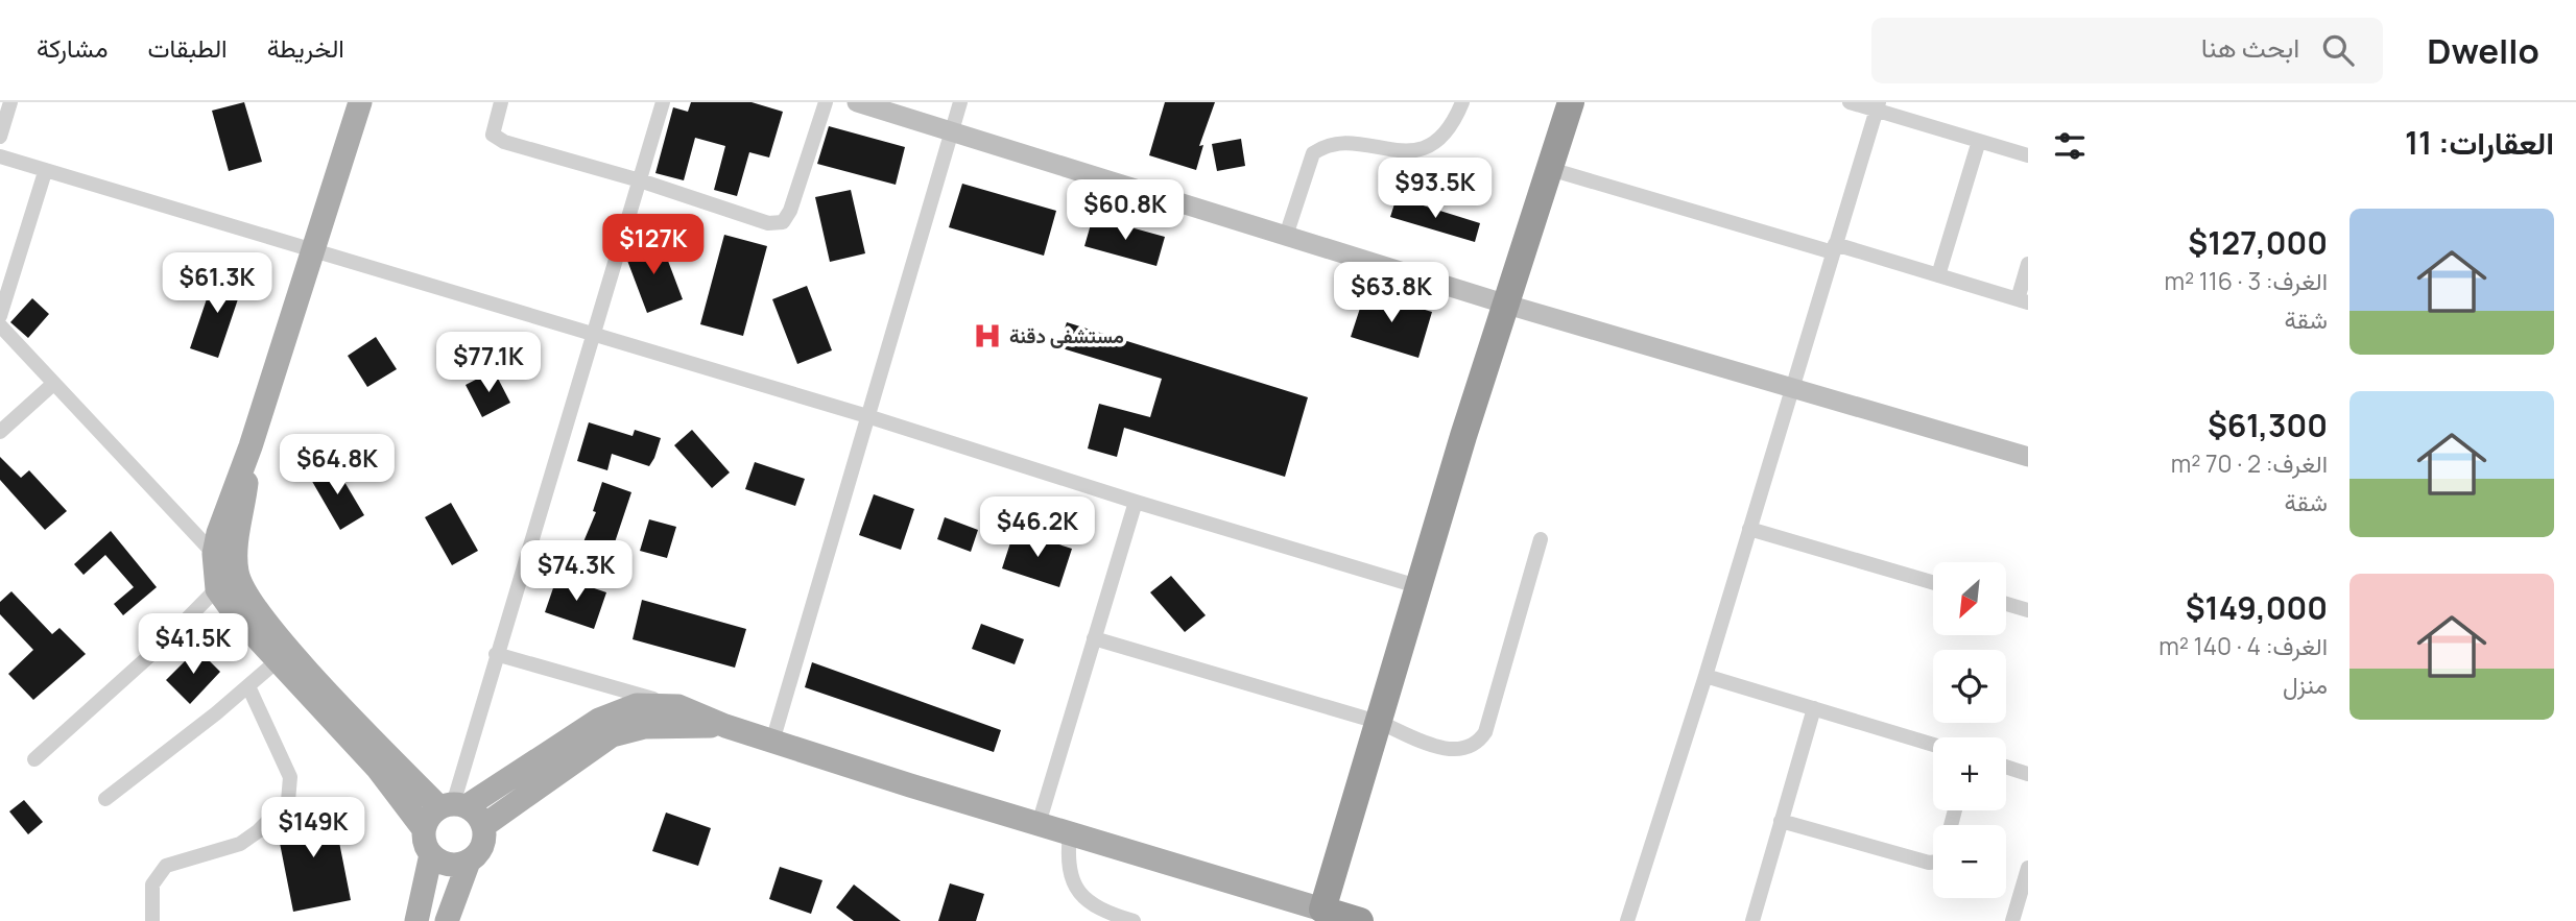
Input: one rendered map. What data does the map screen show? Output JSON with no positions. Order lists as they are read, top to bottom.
{
  "places": {
    "hospital": ["مستشفى دقنة"]
  },
  "north": "bottom left",
  "page": {
    "header": "Dwello",
    "search": "ابحث هنا",
    "nav": ["الخريطة", "الطبقات", "مشاركة"],
    "heading": "العقارات: 11",
    "price": [
      "$93.5K",
      "$60.8K",
      "$127K",
      "$61.3K",
      "$63.8K",
      "$77.1K",
      "$64.8K",
      "$46.2K",
      "$74.3K",
      "$41.5K",
      "$149K"
    ],
    "list": [
      {
        "name": "$127,000",
        "note": "الغرف: 3 · 116 m² · شقة"
      },
      {
        "name": "$61,300",
        "note": "الغرف: 2 · 70 m² · شقة"
      },
      {
        "name": "$149,000",
        "note": "الغرف: 4 · 140 m² · منزل"
      }
    ],
    "map_buttons": ["+", "−"]
  }
}
